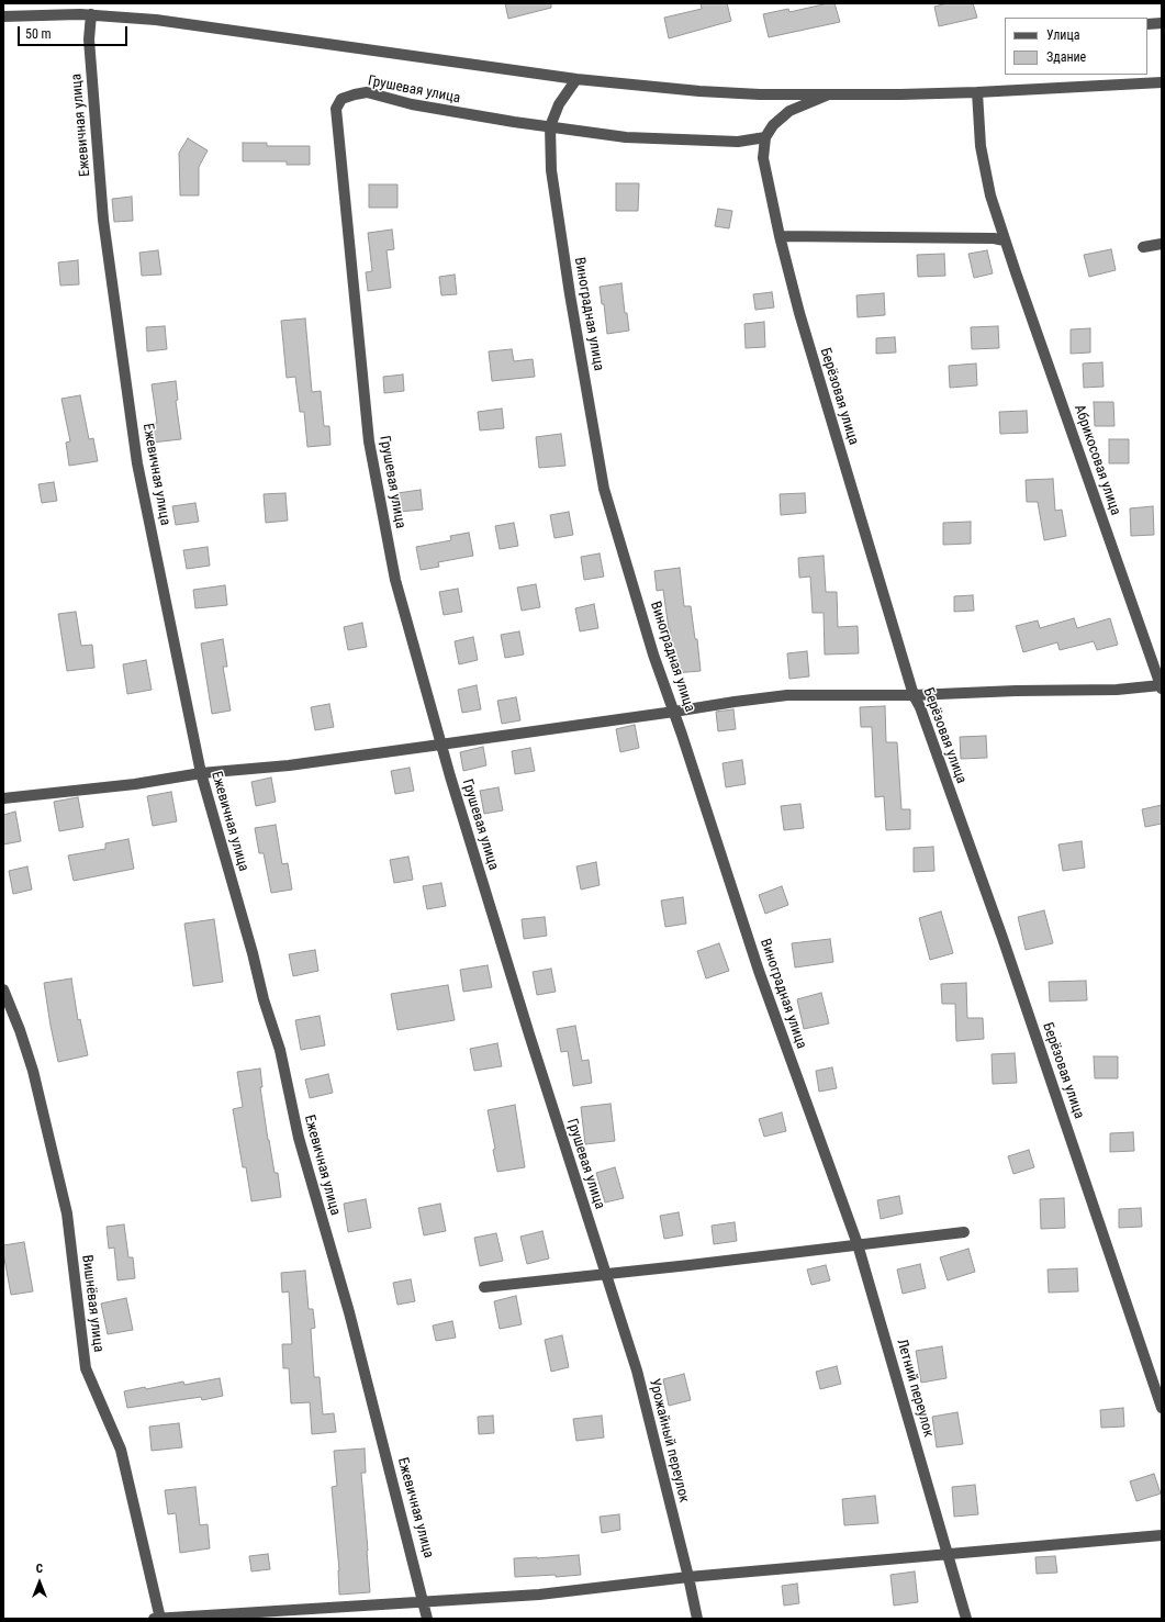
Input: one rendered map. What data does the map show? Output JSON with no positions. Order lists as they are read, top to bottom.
{
  "streets": {
    "street": [
      "Грушевая улица",
      "Ежевичная улица",
      "Виноградная улица",
      "Берёзовая улица",
      "Абрикосовая улица",
      "Вишнёвая улица",
      "Летний переулок",
      "Урожайный переулок"
    ]
  },
  "crossings": [
    ["Грушевая улица", "Виноградная улица"],
    ["Грушевая улица", "Берёзовая улица"],
    ["Грушевая улица", "Урожайный переулок"],
    ["Виноградная улица", "Летний переулок"]
  ],
  "legend": ["Улица", "Здание"],
  "scale_bar": "50 m",
  "north": "top"
}
